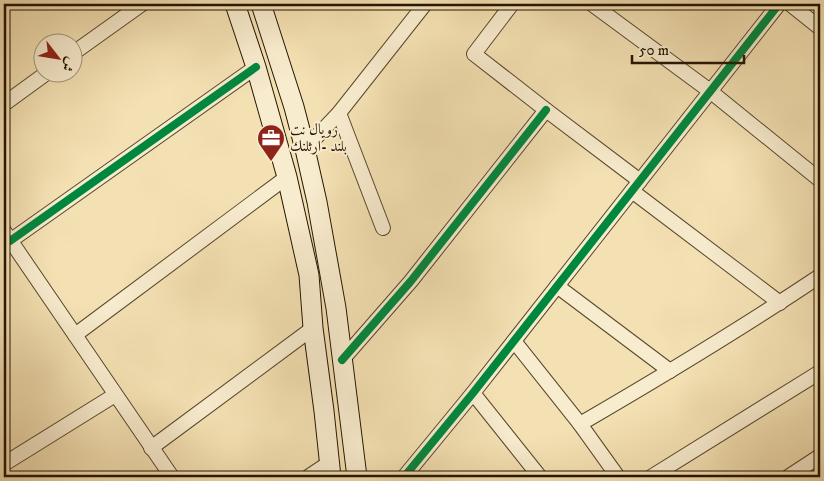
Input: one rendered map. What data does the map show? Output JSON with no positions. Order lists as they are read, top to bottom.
{
  "places": {
    "office": ["رويال نت بلند -ارثلنك"]
  },
  "scale_bar": "50 m",
  "north": "bottom right"
}
